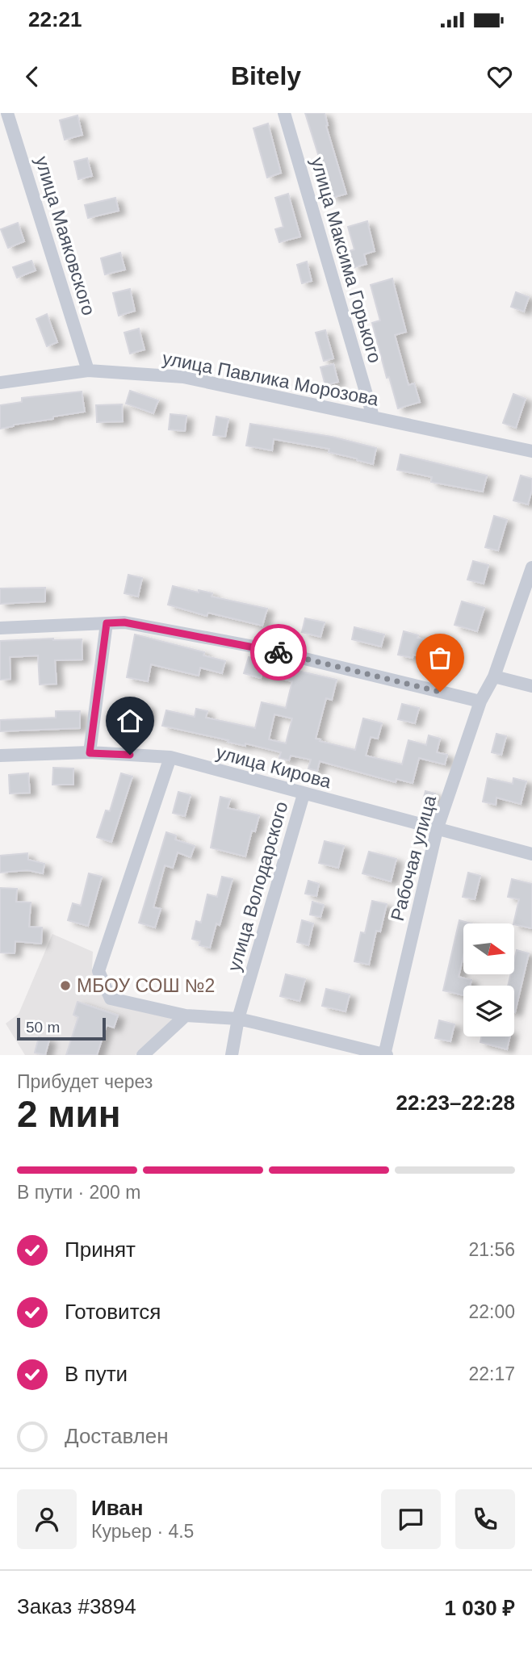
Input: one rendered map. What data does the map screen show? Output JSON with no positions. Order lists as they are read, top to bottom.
{
  "streets": {
    "street": [
      "улица Маяковского",
      "улица Максима Горького",
      "улица Павлика Морозова",
      "улица Кирова",
      "Рабочая улица",
      "улица Володарского"
    ]
  },
  "crossings": [
    ["улица Маяковского", "улица Павлика Морозова"],
    ["улица Максима Горького", "улица Павлика Морозова"],
    ["улица Кирова", "Рабочая улица"],
    ["улица Кирова", "улица Володарского"]
  ],
  "places": ["МБОУ СОШ №2"],
  "scale_bar": "50 m",
  "north": "right",
  "page": {
    "status": "22:21",
    "header": "Bitely",
    "scale": "50 m",
    "heading": ["2 мин", "Прибудет через", "22:23–22:28"],
    "panel": [
      "Иван",
      "Курьер · 4.5",
      "Заказ #3894",
      "1 030 ₽"
    ],
    "bar": "В пути · 200 m",
    "list": [
      ["Принят", "21:56"],
      ["Готовится", "22:00"],
      ["В пути", "22:17"],
      "Доставлен"
    ]
  }
}
